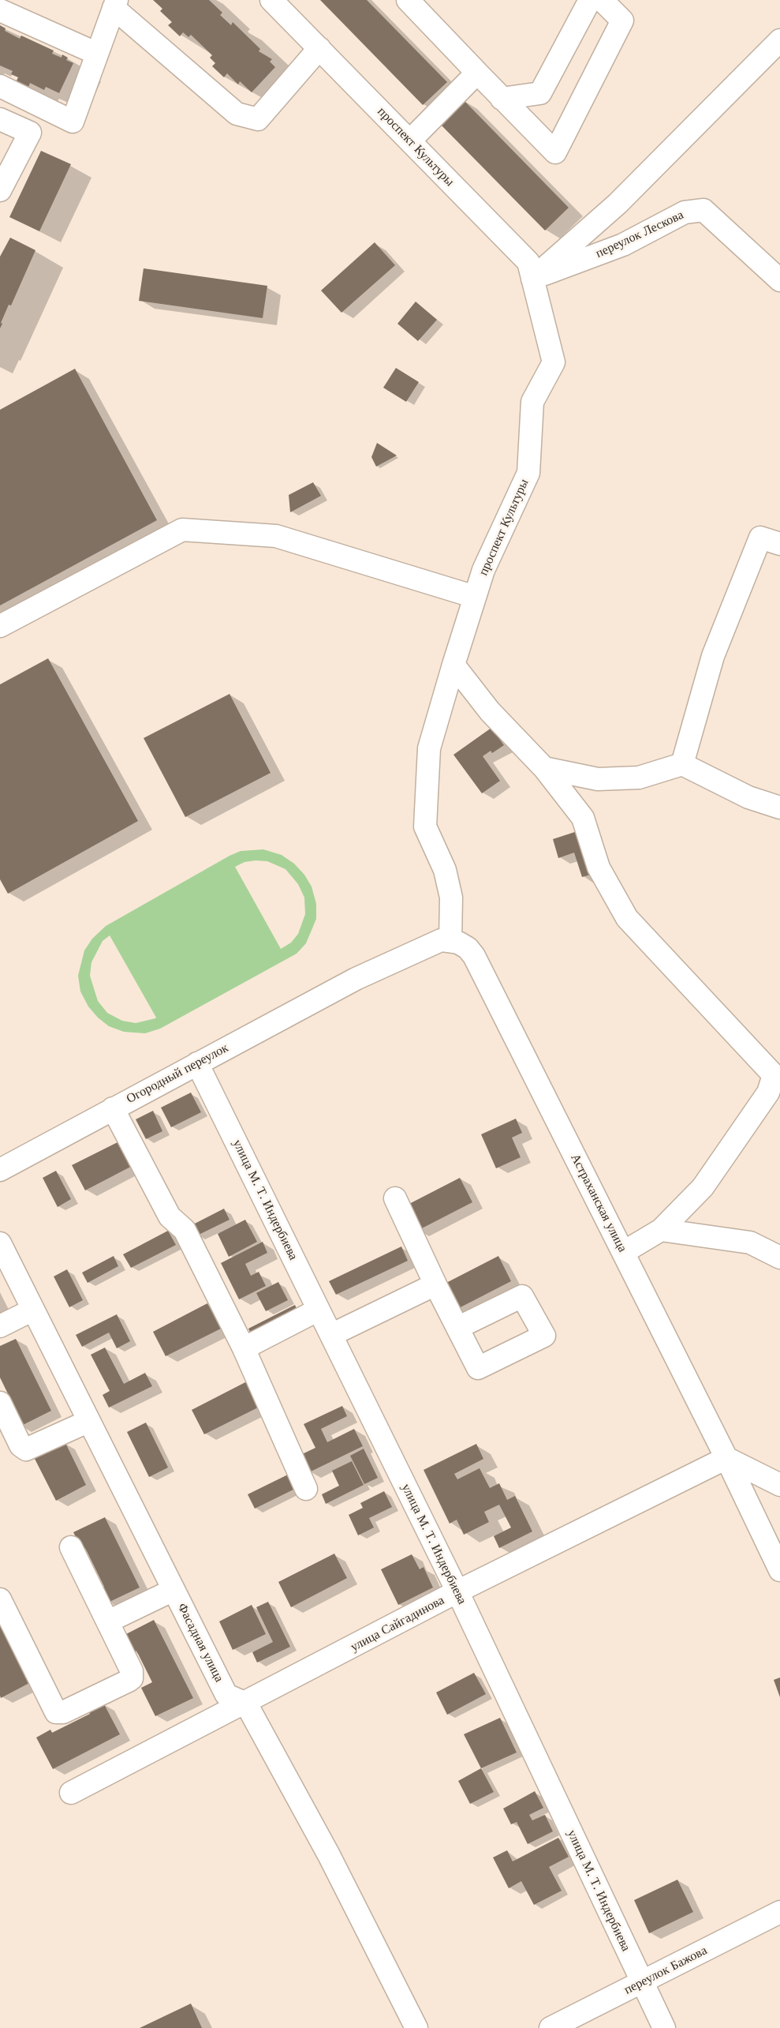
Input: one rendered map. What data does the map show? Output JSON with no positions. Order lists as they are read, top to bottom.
{
  "streets": {
    "street": [
      "проспект Культуры",
      "переулок Лескова",
      "Огородный переулок",
      "улица М. Т. Индербиева",
      "Астраханская улица",
      "улица Сайгадинова",
      "Фасадная улица",
      "переулок Бажова"
    ]
  },
  "crossings": [
    ["проспект Культуры", "переулок Лескова"],
    ["проспект Культуры", "Огородный переулок"],
    ["проспект Культуры", "Астраханская улица"],
    ["Огородный переулок", "улица М. Т. Индербиева"],
    ["Огородный переулок", "Астраханская улица"],
    ["улица М. Т. Индербиева", "улица Сайгадинова"],
    ["улица М. Т. Индербиева", "переулок Бажова"],
    ["Астраханская улица", "улица Сайгадинова"],
    ["улица Сайгадинова", "Фасадная улица"]
  ]
}
